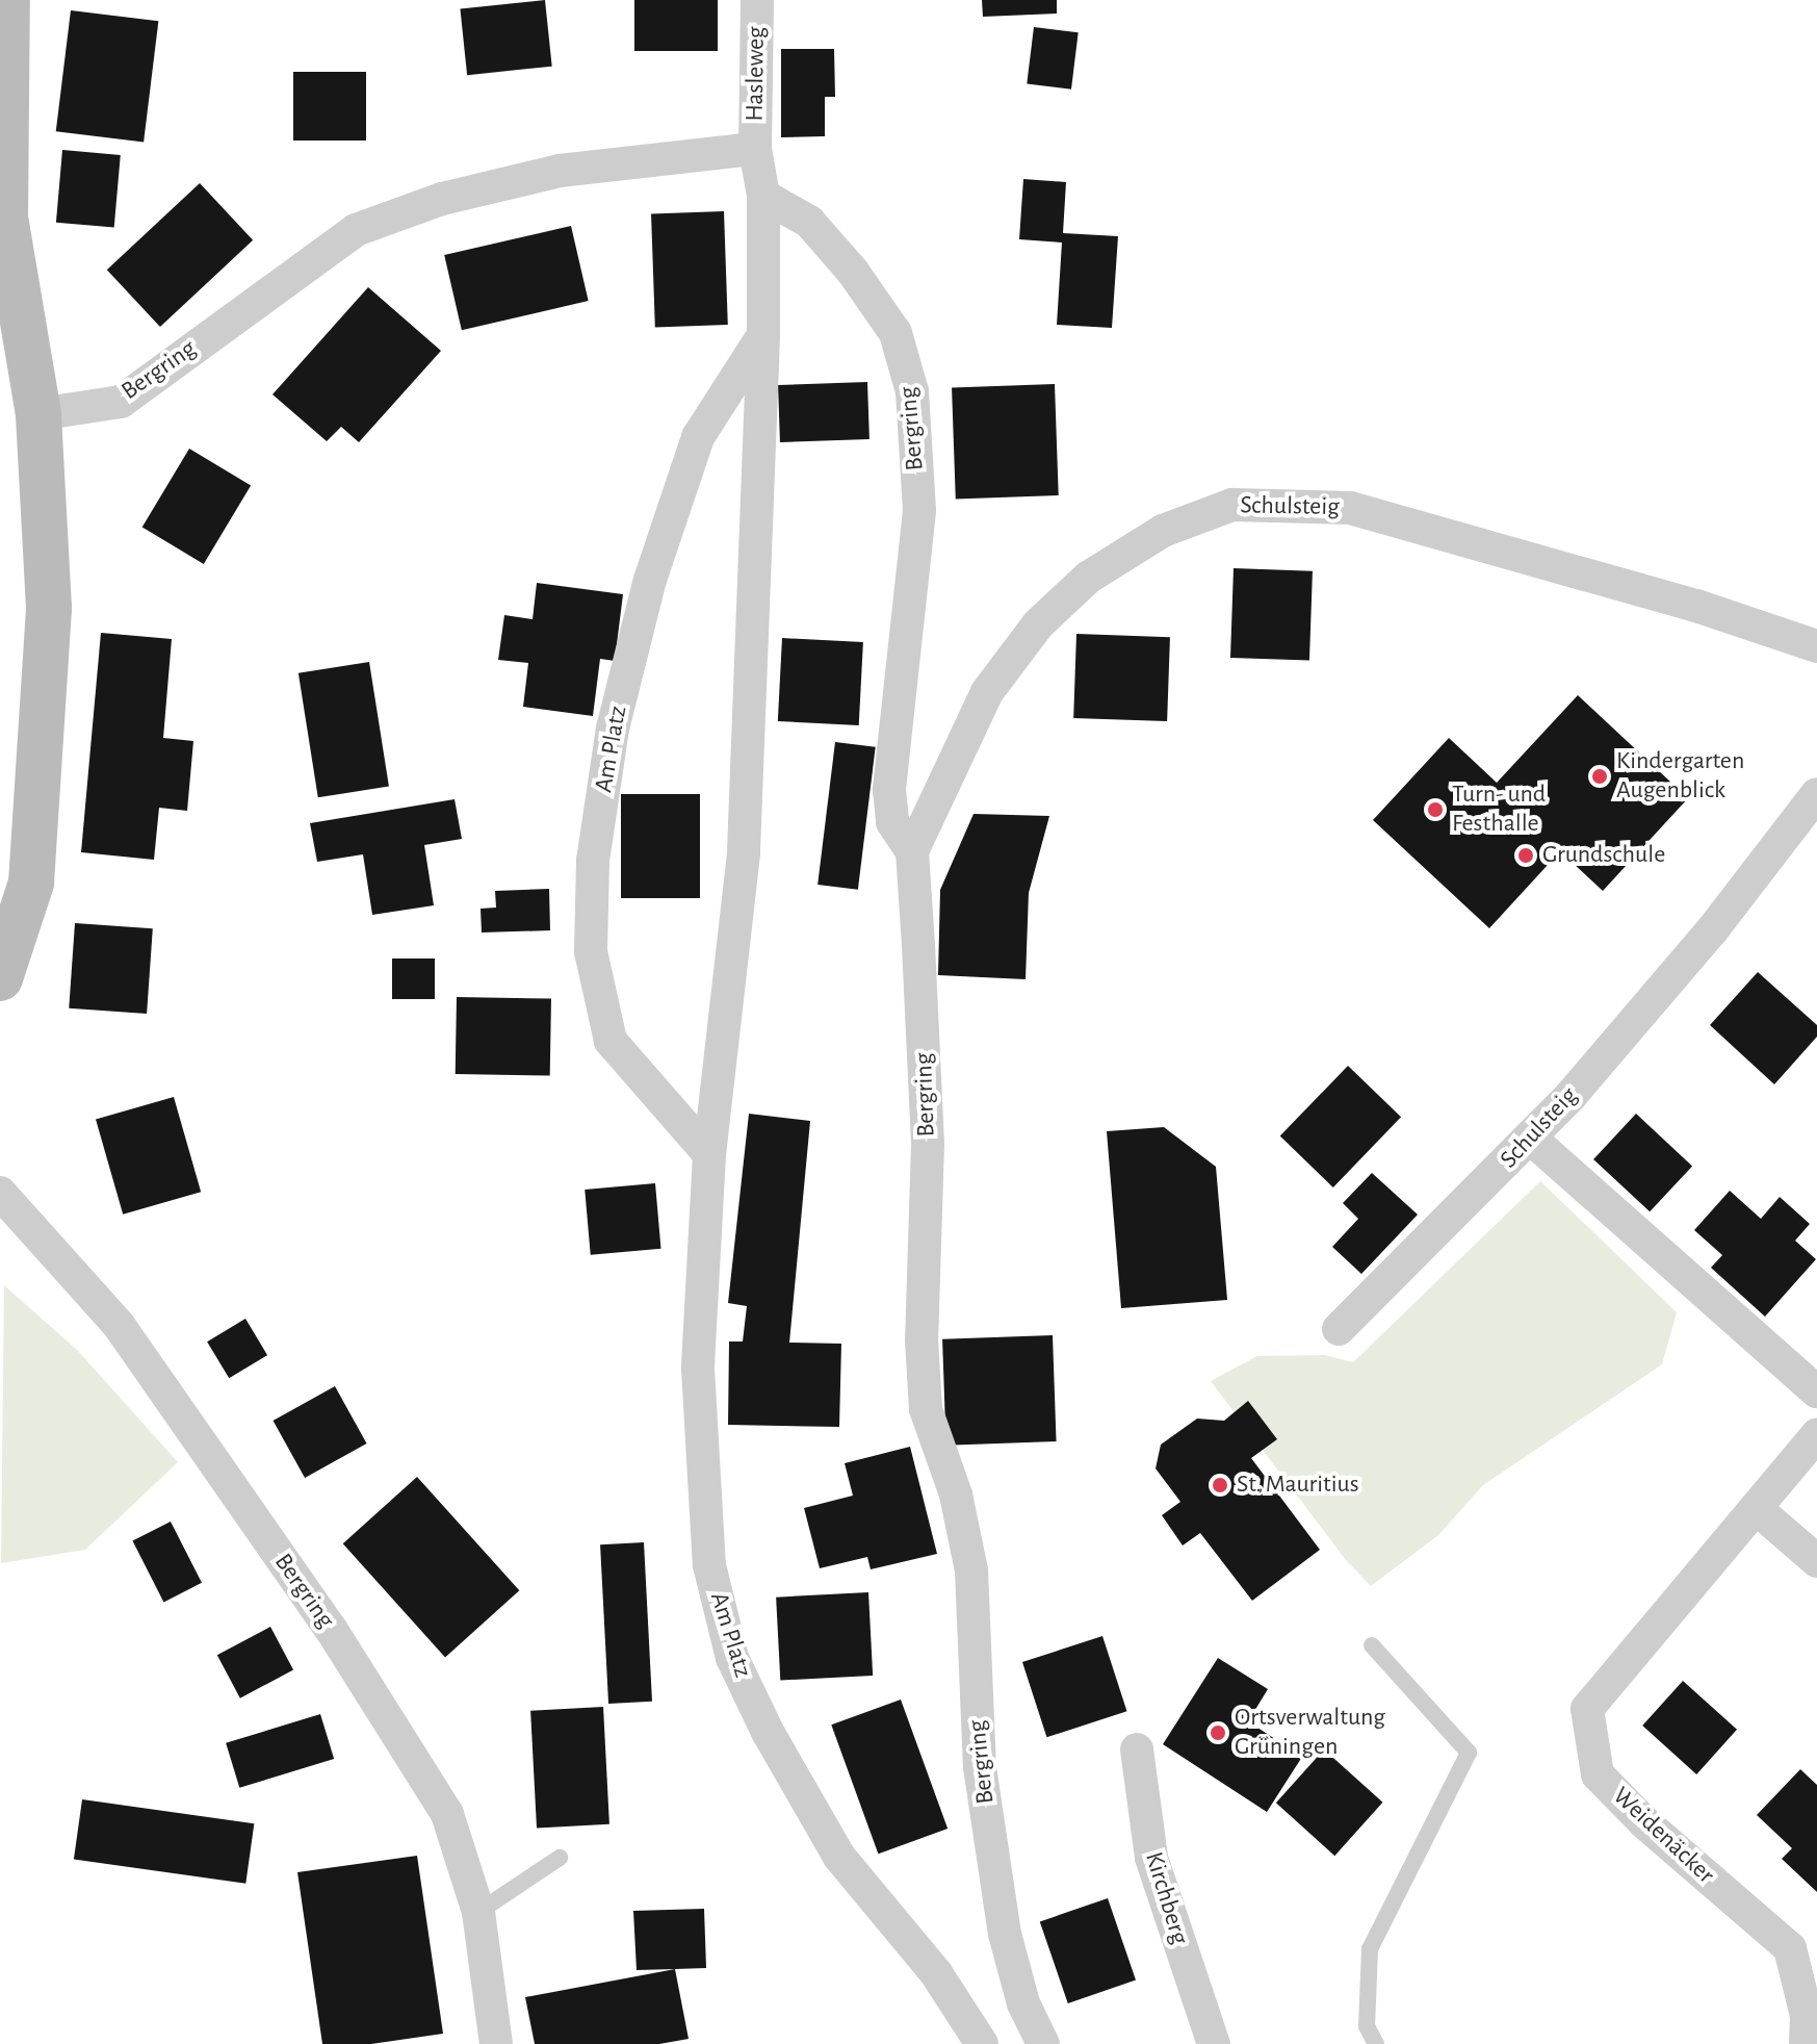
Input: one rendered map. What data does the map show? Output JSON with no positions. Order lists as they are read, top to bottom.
{
  "streets": {
    "street": [
      "Hasleweg",
      "Bergring",
      "Schulsteig",
      "Am Platz",
      "Weidenäcker",
      "Kirchberg"
    ]
  },
  "crossings": [
    ["Hasleweg", "Bergring"],
    ["Hasleweg", "Am Platz"],
    ["Bergring", "Schulsteig"],
    ["Bergring", "Am Platz"]
  ],
  "places": [
    "Kindergarten Augenblick",
    "Turn- und Festhalle",
    "Grundschule",
    "St. Mauritius",
    "Ortsverwaltung Grüningen"
  ]
}
